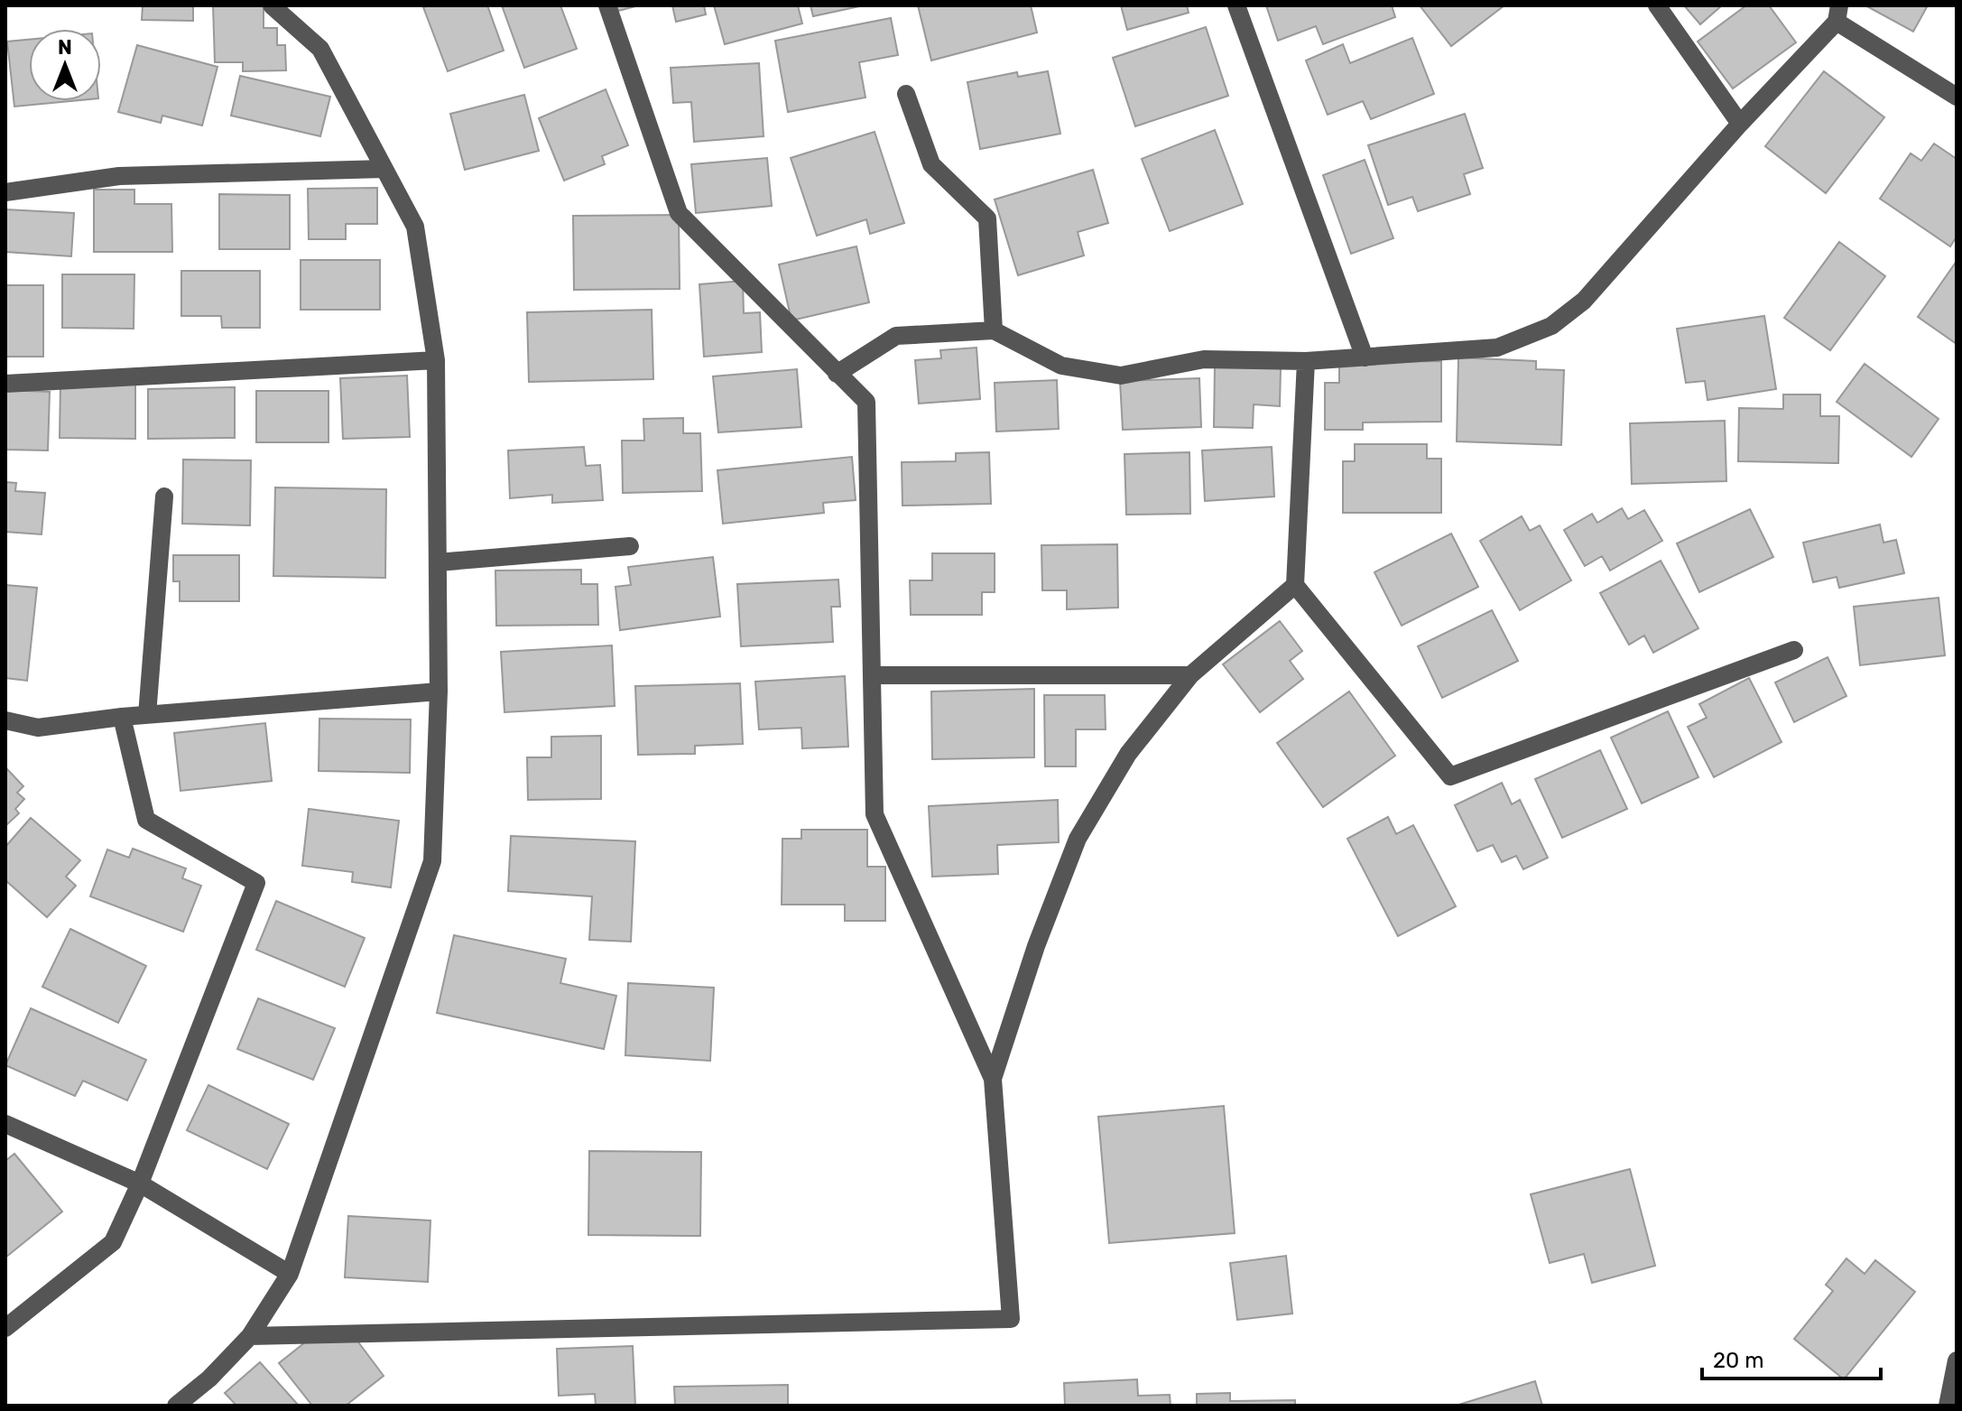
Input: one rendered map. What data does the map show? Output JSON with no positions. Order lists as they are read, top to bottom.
{
  "scale_bar": "20 m",
  "north": "top"
}
